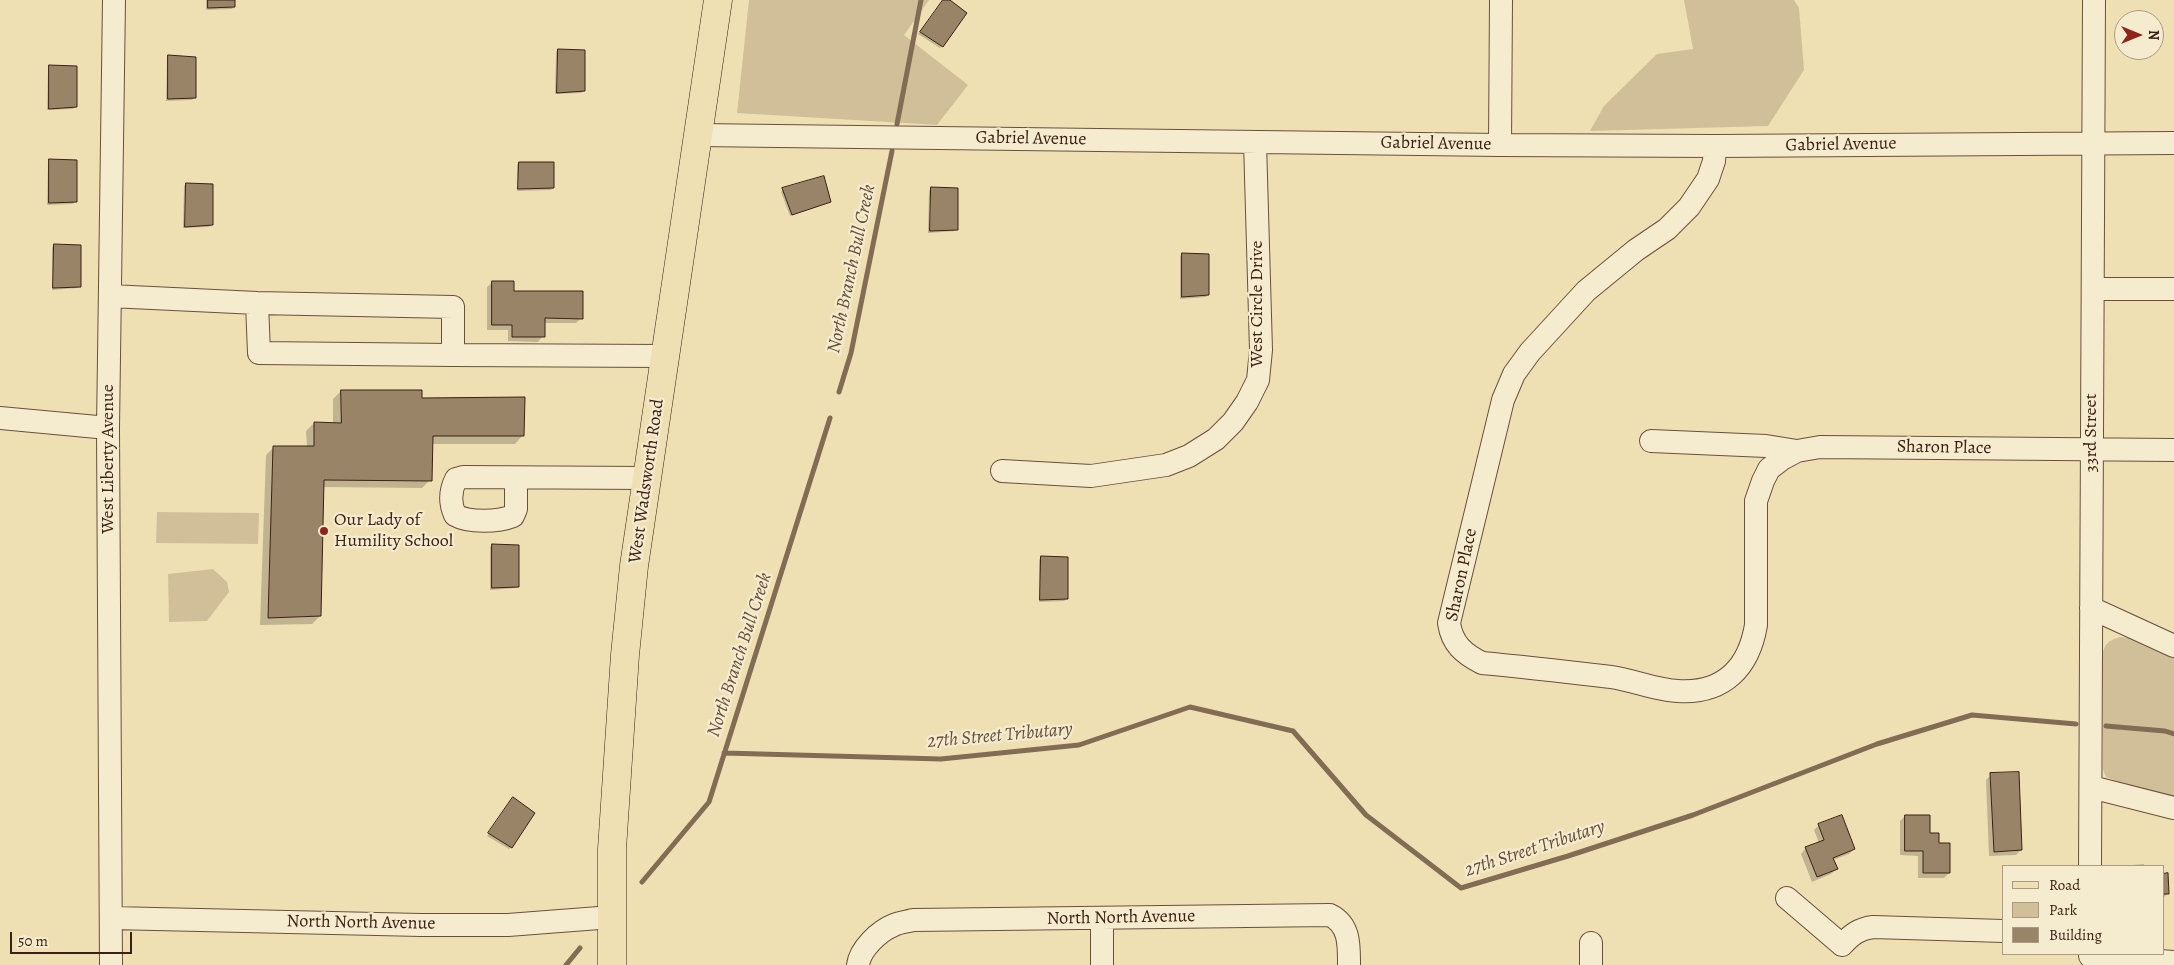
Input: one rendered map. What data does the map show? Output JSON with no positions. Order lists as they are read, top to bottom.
{
  "streets": {
    "main road": ["West Wadsworth Road"],
    "street": [
      "Gabriel Avenue",
      "West Circle Drive",
      "33rd Street",
      "Sharon Place",
      "West Liberty Avenue",
      "North North Avenue"
    ]
  },
  "crossings": [
    ["Gabriel Avenue", "West Circle Drive"],
    ["Gabriel Avenue", "33rd Street"],
    ["Gabriel Avenue", "Sharon Place"],
    ["Gabriel Avenue", "West Wadsworth Road"],
    ["33rd Street", "Sharon Place"],
    ["West Liberty Avenue", "North North Avenue"],
    ["West Wadsworth Road", "North North Avenue"]
  ],
  "water": ["North Branch Bull Creek", "27th Street Tributary"],
  "places": ["Our Lady of Humility School"],
  "legend": ["Road", "Park", "Building"],
  "scale_bar": "50 m",
  "north": "right"
}
